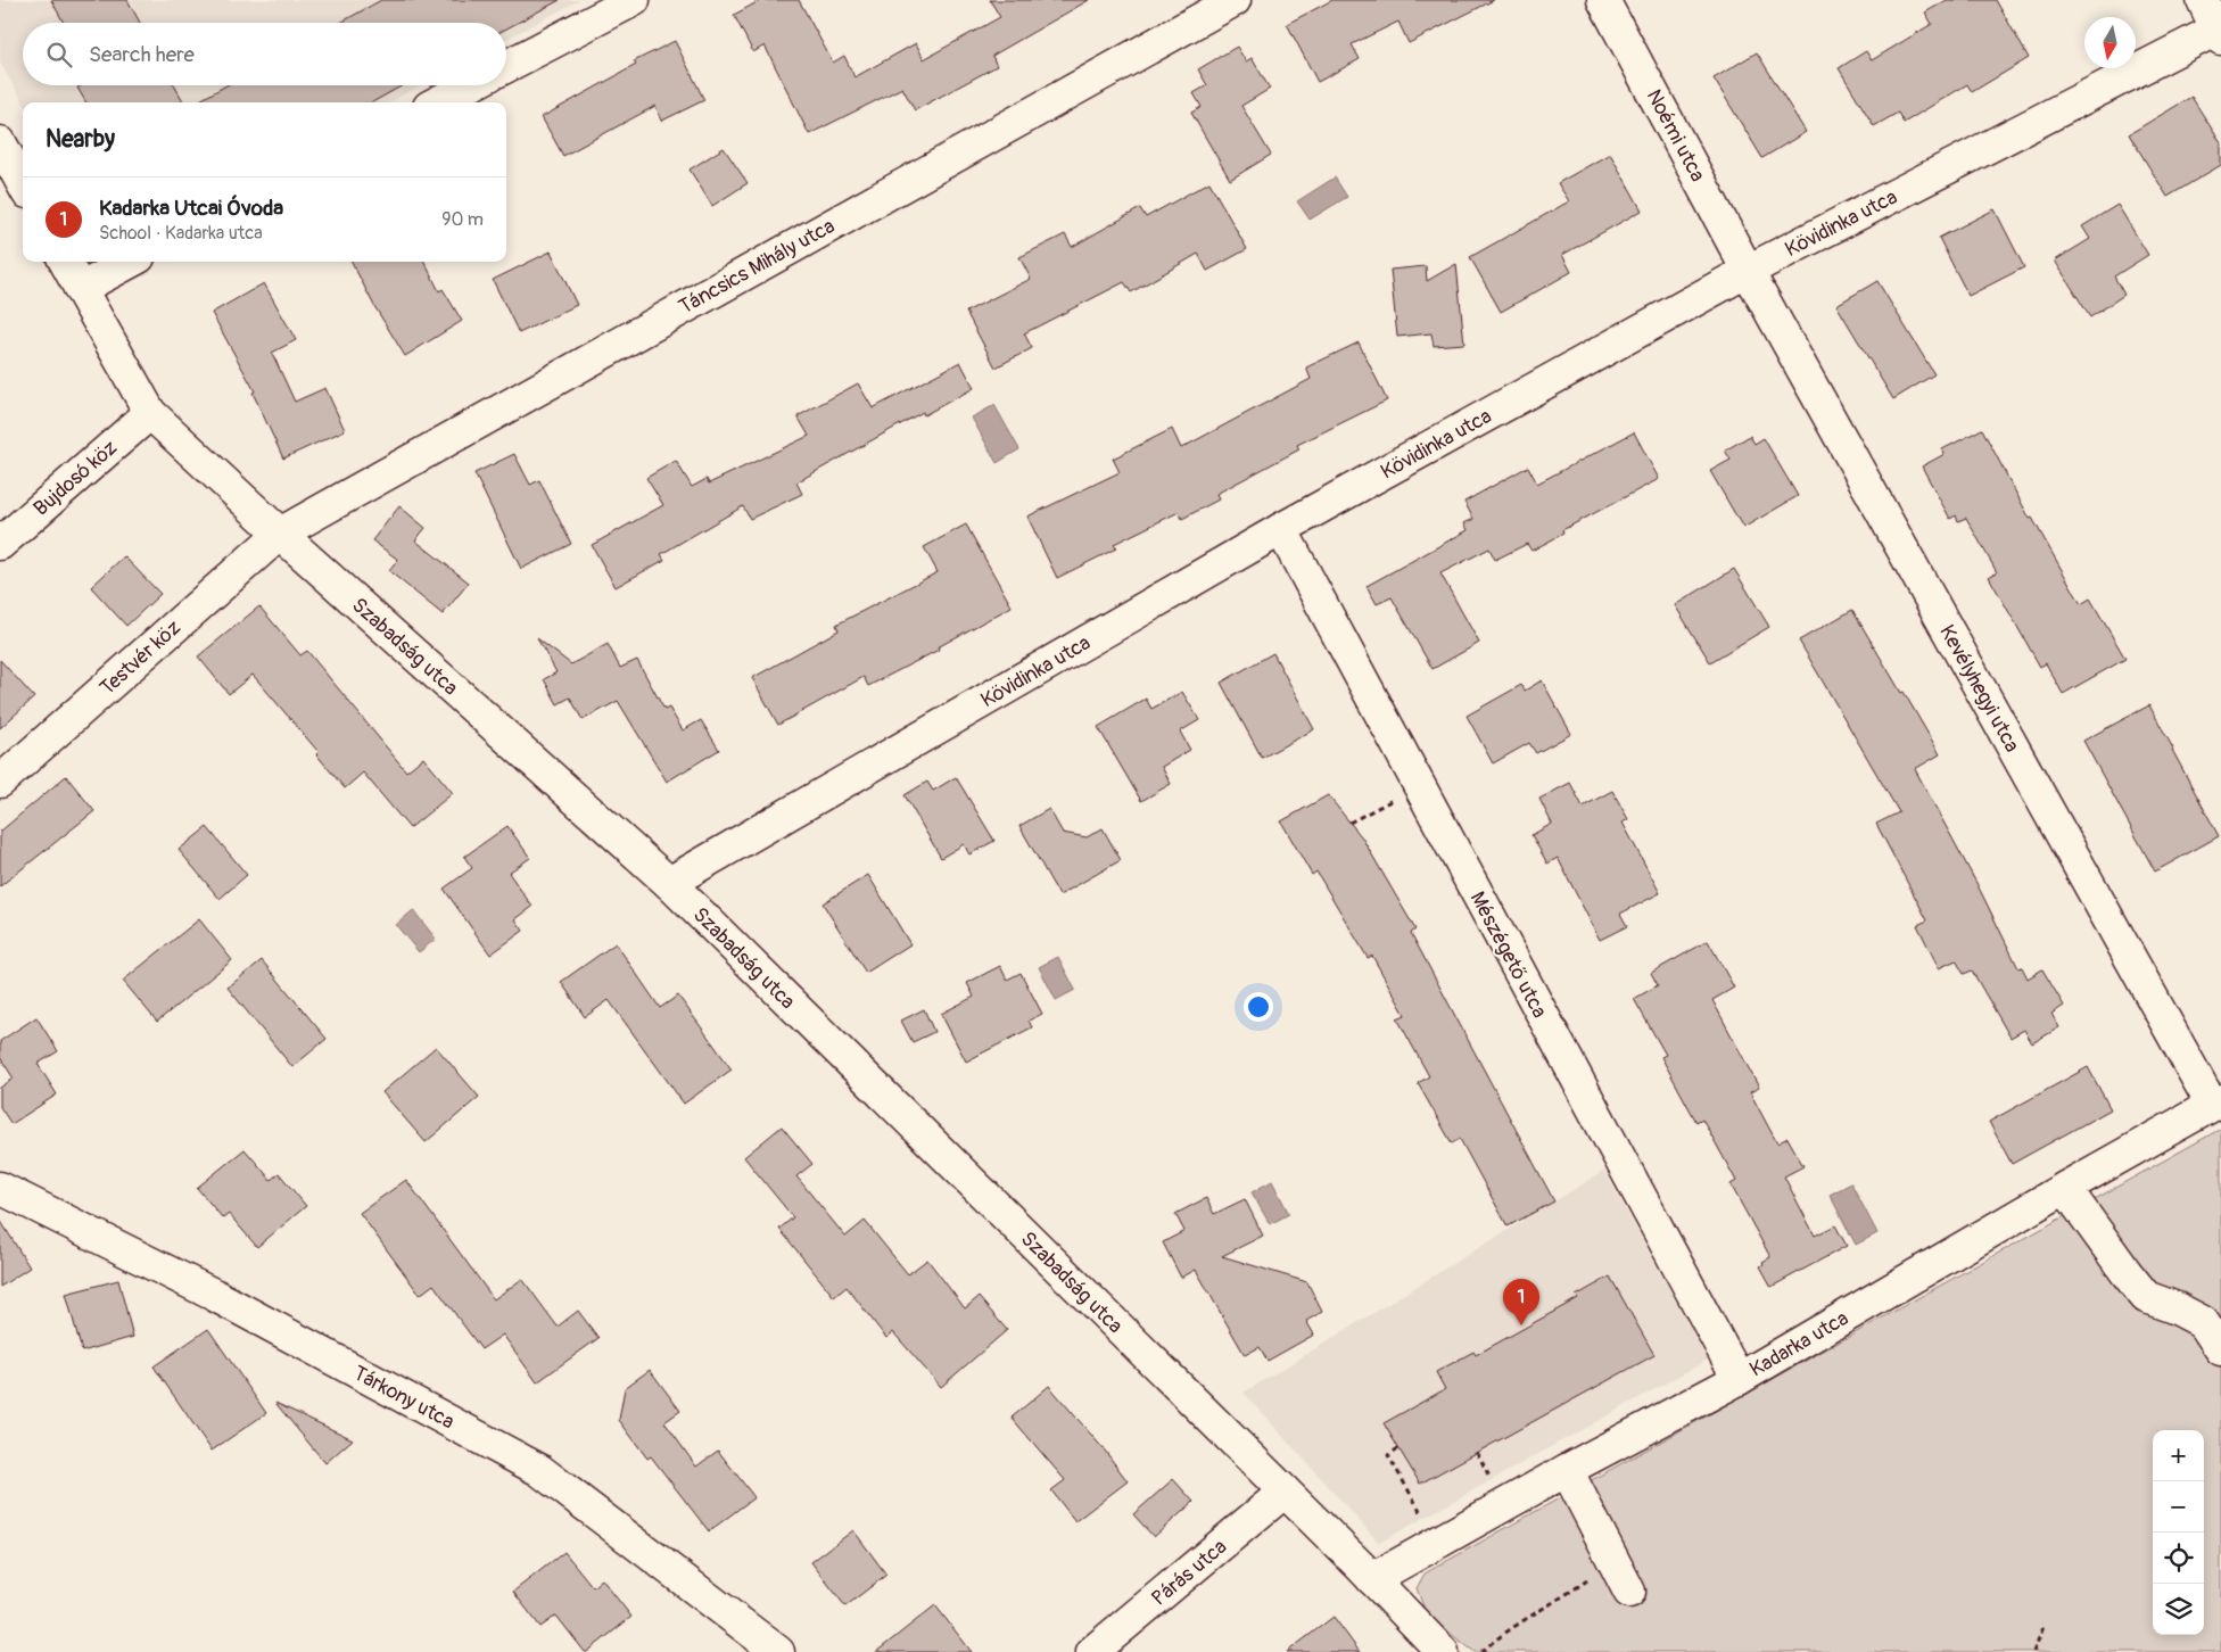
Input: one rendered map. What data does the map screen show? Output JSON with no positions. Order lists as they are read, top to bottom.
{
  "streets": {
    "street": [
      "Noémi utca",
      "Kövidinka utca",
      "Táncsics Mihály utca",
      "Bujdosó köz",
      "Szabadság utca",
      "Testvér köz",
      "Kevélyhegyi utca",
      "Mészégető utca",
      "Kadarka utca",
      "Tárkony utca",
      "Párás utca"
    ]
  },
  "crossings": [
    ["Noémi utca", "Kövidinka utca"],
    ["Noémi utca", "Kevélyhegyi utca"],
    ["Kövidinka utca", "Szabadság utca"],
    ["Kövidinka utca", "Kevélyhegyi utca"],
    ["Kövidinka utca", "Mészégető utca"],
    ["Táncsics Mihály utca", "Szabadság utca"],
    ["Táncsics Mihály utca", "Testvér köz"],
    ["Bujdosó köz", "Szabadság utca"],
    ["Szabadság utca", "Testvér köz"],
    ["Szabadság utca", "Kadarka utca"],
    ["Szabadság utca", "Párás utca"],
    ["Kevélyhegyi utca", "Kadarka utca"],
    ["Mészégető utca", "Kadarka utca"]
  ],
  "north": "bottom",
  "page": {
    "search": "Search here",
    "heading": "Nearby",
    "list": [
      {
        "mark": "1",
        "name": "Kadarka Utcai Óvoda",
        "note": "School · Kadarka utca",
        "value": "90 m"
      }
    ],
    "pins": "1",
    "map_buttons": ["+", "−"]
  }
}
